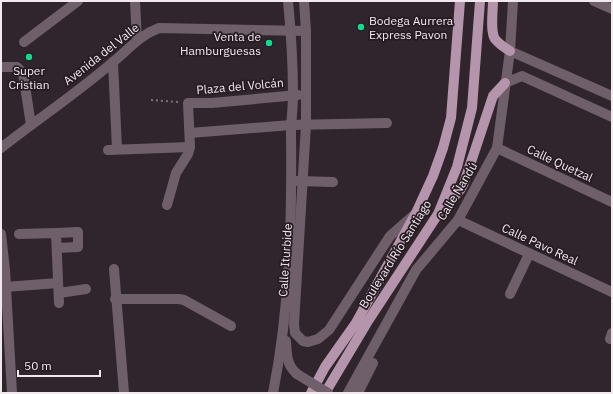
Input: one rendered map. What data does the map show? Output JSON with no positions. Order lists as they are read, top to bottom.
{
  "streets": {
    "main road": ["Boulevard Río Santiago"],
    "street": [
      "Avenida del Valle",
      "Plaza del Volcán",
      "Calle Quetzal",
      "Calle Ñandú",
      "Calle Pavo Real",
      "Calle Iturbide"
    ]
  },
  "crossings": [
    ["Avenida del Valle", "Calle Iturbide"],
    ["Plaza del Volcán", "Calle Iturbide"],
    ["Calle Quetzal", "Calle Ñandú"],
    ["Calle Ñandú", "Calle Pavo Real"],
    ["Boulevard Río Santiago", "Calle Iturbide"]
  ],
  "places": ["Bodega Aurrera Express Pavon", "Venta de Hamburguesas", "Super Cristian"],
  "scale_bar": "50 m"
}
